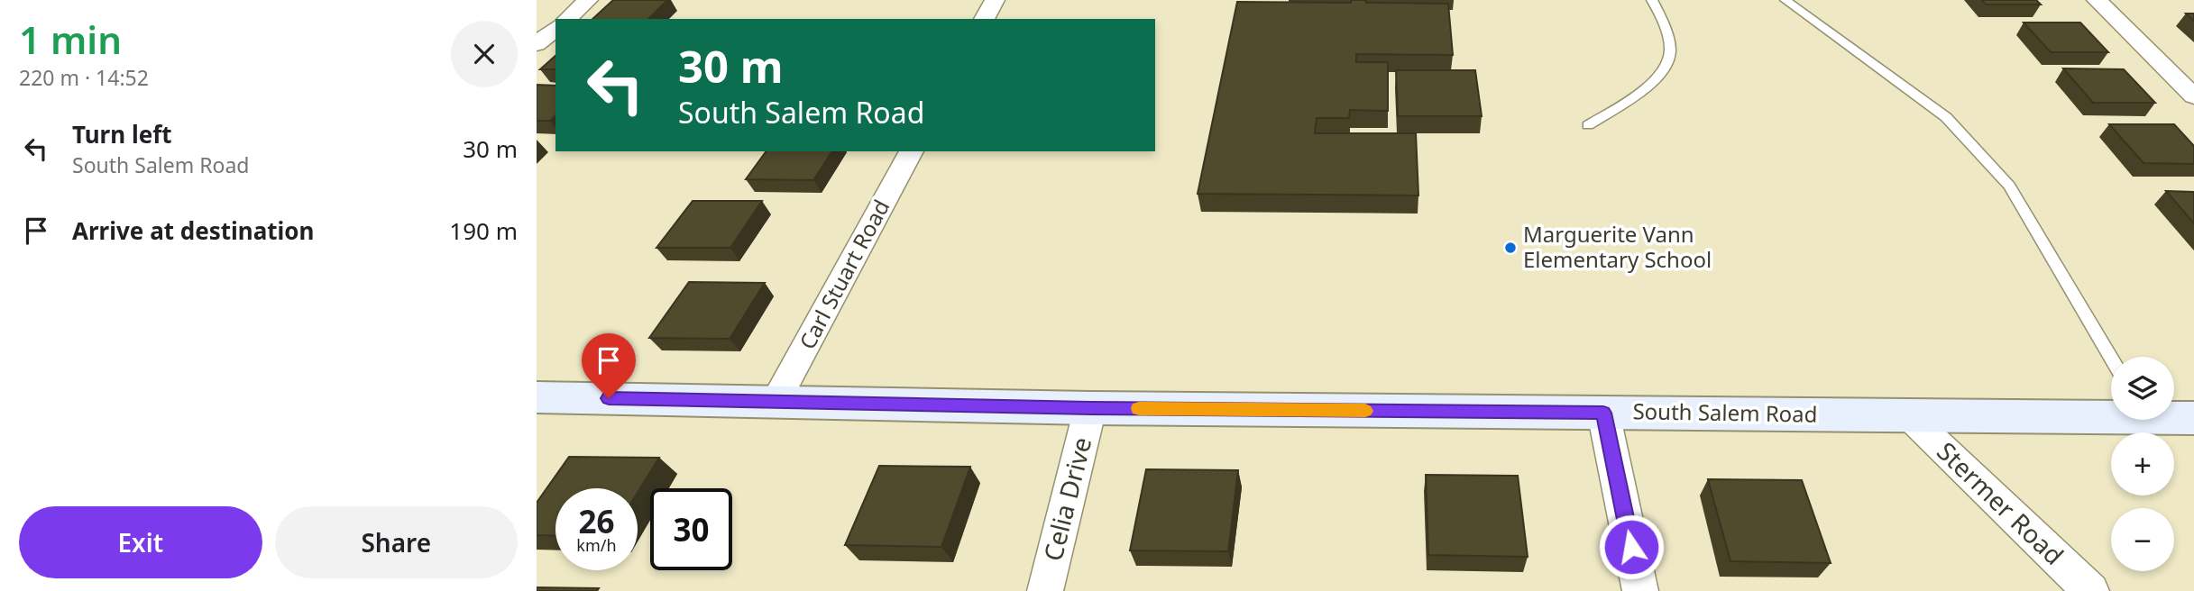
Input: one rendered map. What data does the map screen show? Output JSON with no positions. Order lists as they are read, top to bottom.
{
  "streets": {
    "main road": ["South Salem Road"],
    "street": ["Carl Stuart Road", "Celia Drive", "Stermer Road"]
  },
  "crossings": [
    ["Carl Stuart Road", "South Salem Road"],
    ["South Salem Road", "Celia Drive"],
    ["South Salem Road", "Stermer Road"]
  ],
  "places": ["Marguerite Vann Elementary School"],
  "page": {
    "heading": ["1 min", "220 m · 14:52"],
    "turn": ["30 m", "South Salem Road"],
    "list": [
      {
        "name": "Turn left",
        "note": "South Salem Road",
        "value": "30 m"
      },
      {
        "name": "Arrive at destination",
        "value": "190 m"
      }
    ],
    "map_buttons": ["+", "−"],
    "speed": "26 km/h",
    "limit": "30",
    "buttons": ["Exit", "Share"]
  }
}
